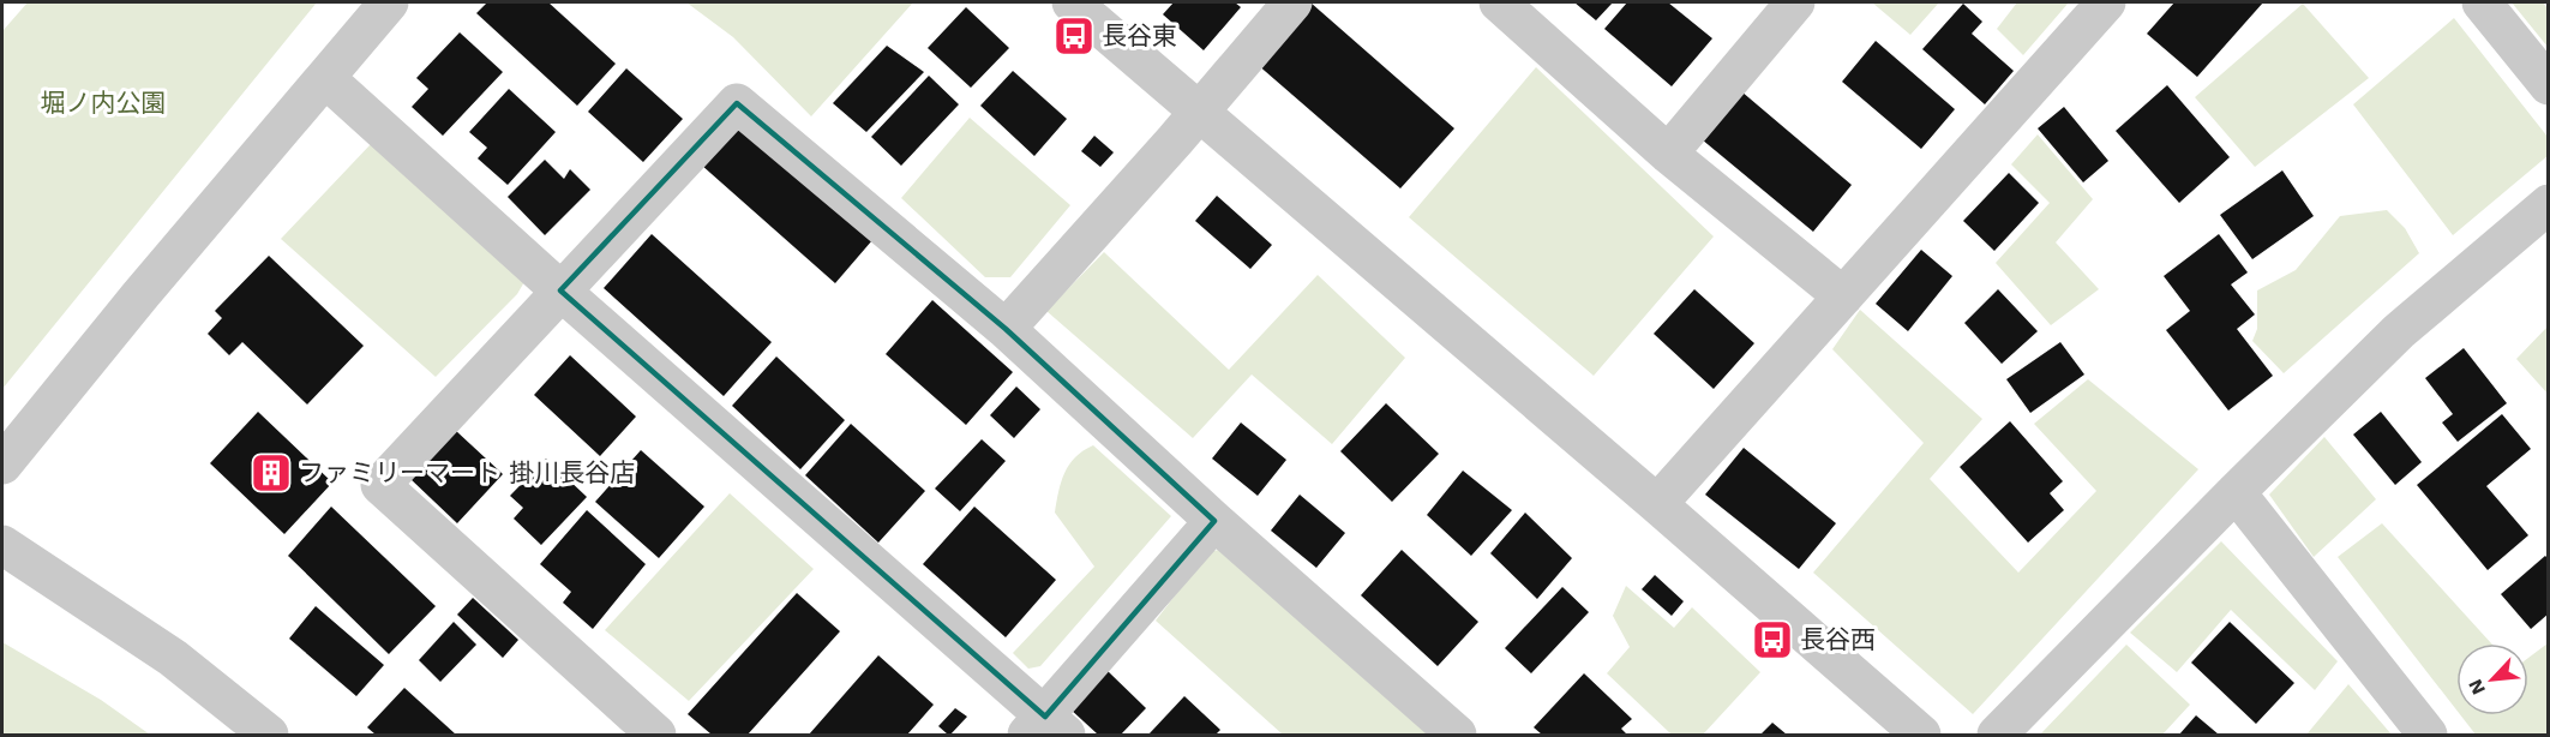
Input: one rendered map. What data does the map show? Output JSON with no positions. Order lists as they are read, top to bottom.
{
  "parks": ["堀ノ内公園"],
  "places": {
    "bus stop": ["長谷東", "長谷西"],
    "building": ["ファミリーマート 掛川長谷店"]
  },
  "north": "bottom left"
}
